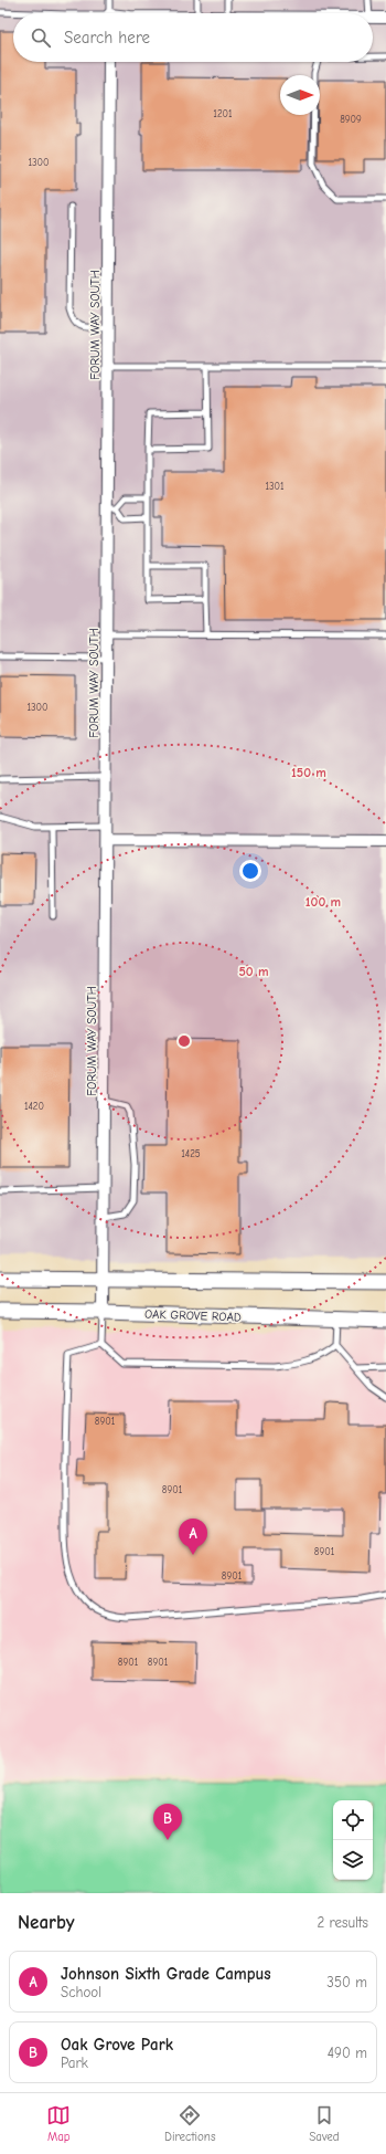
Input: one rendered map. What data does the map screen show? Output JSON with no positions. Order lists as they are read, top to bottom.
{
  "streets": {
    "street": ["FORUM WAY SOUTH", "OAK GROVE ROAD"]
  },
  "crossings": [
    ["FORUM WAY SOUTH", "OAK GROVE ROAD"]
  ],
  "house_numbers": [
    "1201",
    "8909",
    "1300",
    "1301",
    "1300",
    "1420",
    "1425",
    "8901",
    "8901",
    "8901",
    "8901",
    "8901",
    "8901"
  ],
  "north": "right",
  "page": {
    "search": "Search here",
    "pins": ["A", "B"],
    "heading": ["Nearby", "2 results"],
    "list": [
      {
        "mark": "A",
        "name": "Johnson Sixth Grade Campus",
        "note": "School",
        "value": "350 m"
      },
      {
        "mark": "B",
        "name": "Oak Grove Park",
        "note": "Park",
        "value": "490 m"
      }
    ],
    "nav": ["Map", "Directions", "Saved"]
  },
  "rings": ["150 m", "100 m", "50 m"]
}
